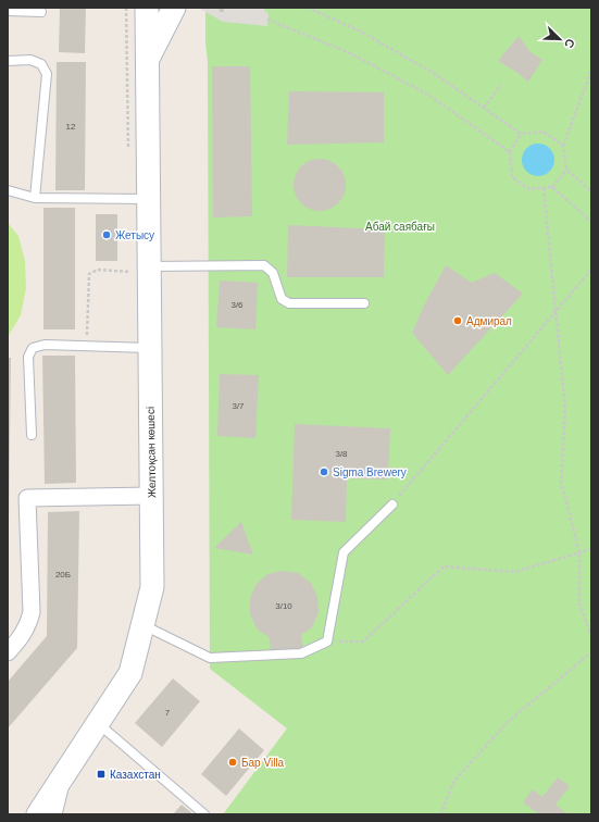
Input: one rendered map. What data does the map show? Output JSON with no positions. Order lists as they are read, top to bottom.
{
  "streets": {
    "main road": ["Желтоқсан көшесі"]
  },
  "parks": ["Абай саябағы"],
  "places": {
    "other": [
      "Жетысу",
      "Адмирал",
      "Sigma Brewery",
      "Бар Villa"
    ],
    "transit": ["Казахстан"]
  },
  "house_numbers": [
    "12",
    "3/6",
    "3/7",
    "3/8",
    "20Б",
    "3/10",
    "7"
  ],
  "north": "bottom right"
}
